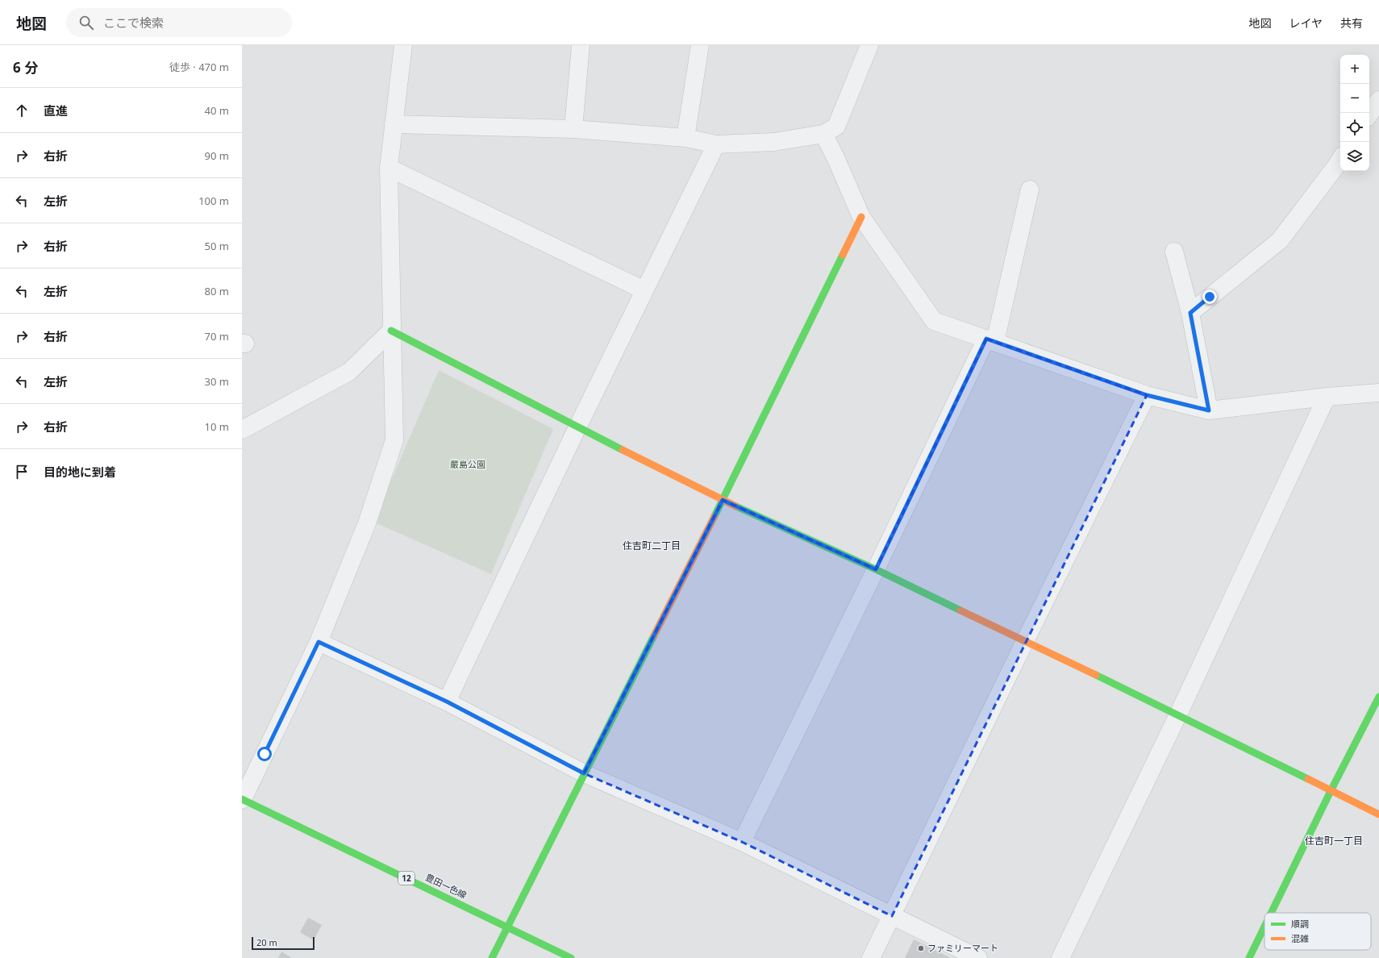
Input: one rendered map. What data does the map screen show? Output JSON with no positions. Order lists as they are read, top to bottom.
{
  "streets": {
    "street": ["12", "豊田一色線"]
  },
  "districts": ["住吉町二丁目", "住吉町一丁目"],
  "parks": ["嚴島公園"],
  "places": ["ファミリーマート"],
  "legend": ["順調", "混雑"],
  "scale_bar": "20 m",
  "page": {
    "header": "地図",
    "search": "ここで検索",
    "nav": ["地図", "レイヤ", "共有"],
    "heading": ["6 分", "徒歩 · 470 m"],
    "map_buttons": ["+", "−"],
    "list": [
      ["直進", "40 m"],
      ["右折", "90 m"],
      ["左折", "100 m"],
      ["右折", "50 m"],
      ["左折", "80 m"],
      ["右折", "70 m"],
      ["左折", "30 m"],
      ["右折", "10 m"],
      "目的地に到着"
    ],
    "scale": "20 m"
  }
}
